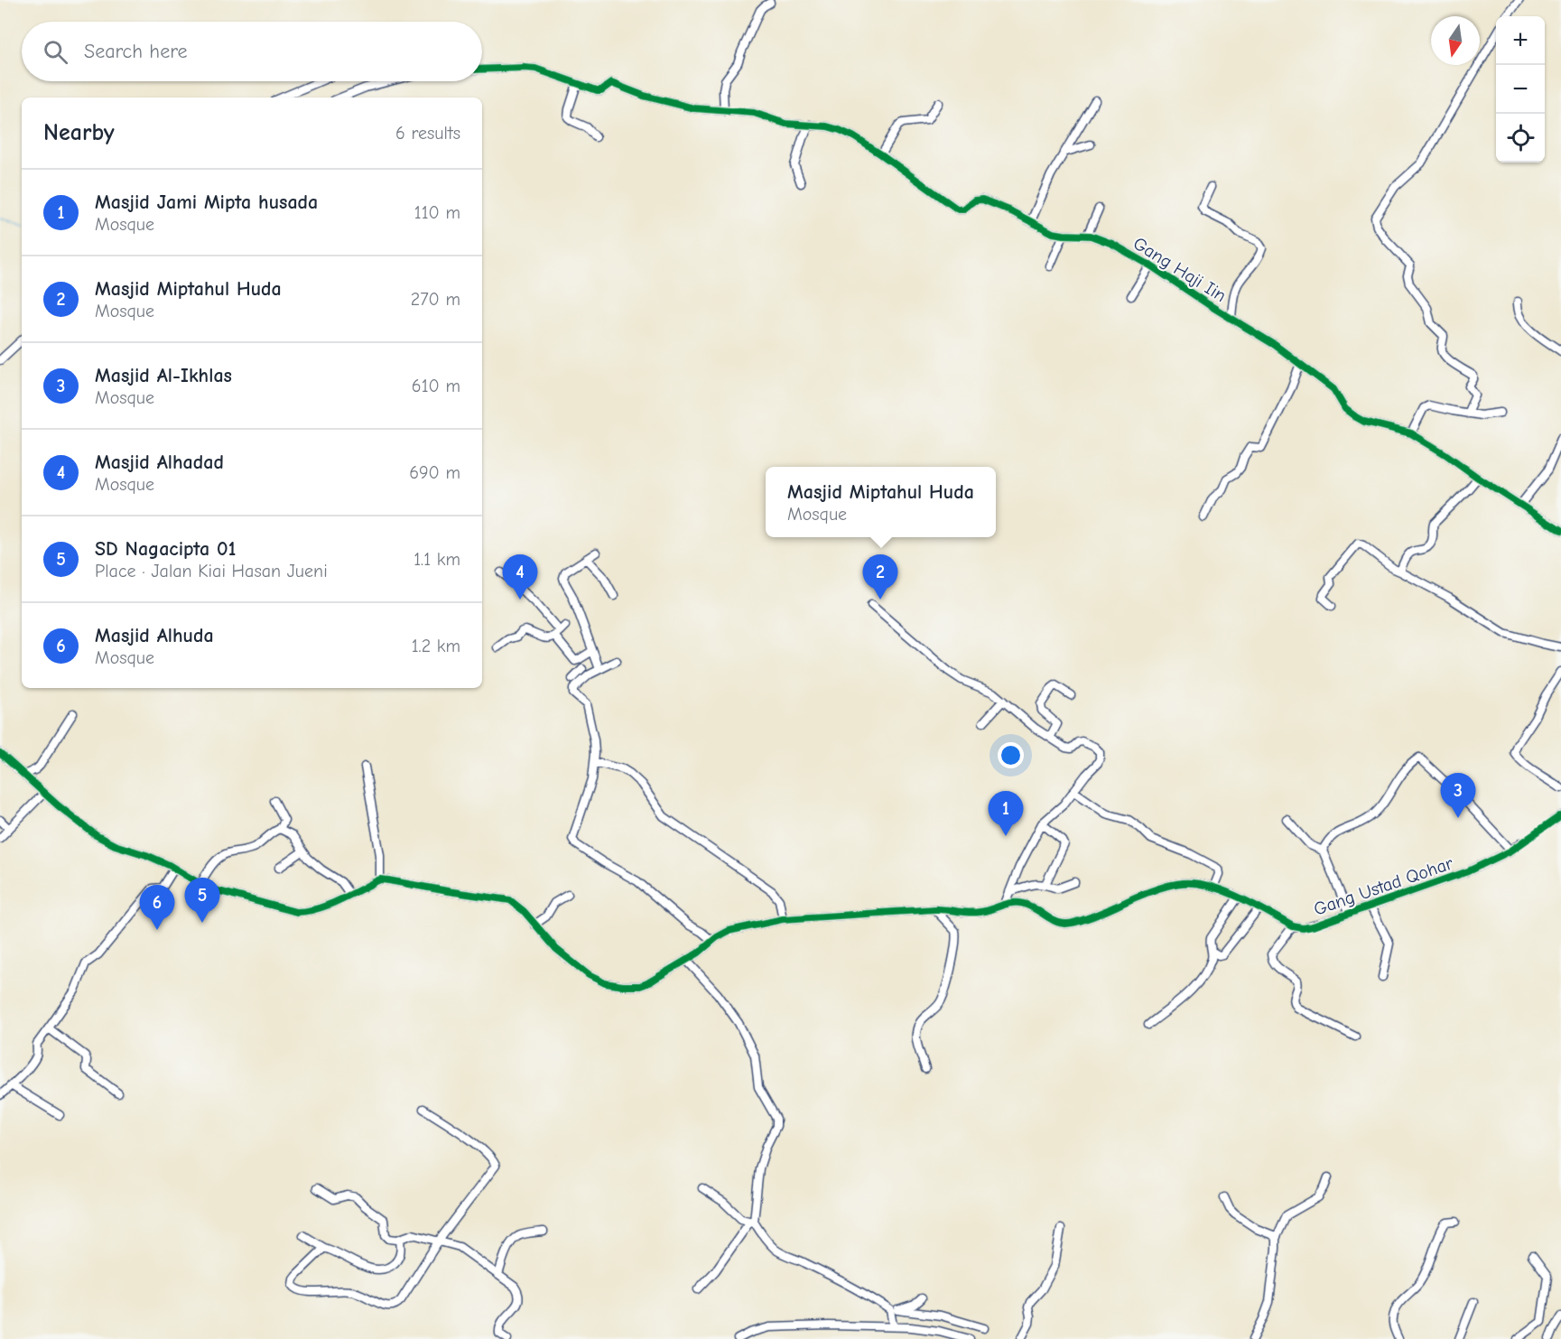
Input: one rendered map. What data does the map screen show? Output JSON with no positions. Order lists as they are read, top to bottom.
{
  "streets": {
    "street": ["Gang Haji Iin", "Gang Ustad Qohar"]
  },
  "north": "bottom",
  "page": {
    "map_buttons": ["+", "−"],
    "search": "Search here",
    "heading": ["Nearby", "6 results"],
    "list": [
      {
        "mark": "1",
        "name": "Masjid Jami Mipta husada",
        "note": "Mosque",
        "value": "110 m"
      },
      {
        "mark": "2",
        "name": "Masjid Miptahul Huda",
        "note": "Mosque",
        "value": "270 m"
      },
      {
        "mark": "3",
        "name": "Masjid Al-Ikhlas",
        "note": "Mosque",
        "value": "610 m"
      },
      {
        "mark": "4",
        "name": "Masjid Alhadad",
        "note": "Mosque",
        "value": "690 m"
      },
      {
        "mark": "5",
        "name": "SD Nagacipta 01",
        "note": "Place · Jalan Kiai Hasan Jueni",
        "value": "1.1 km"
      },
      {
        "mark": "6",
        "name": "Masjid Alhuda",
        "note": "Mosque",
        "value": "1.2 km"
      }
    ],
    "popup": ["Masjid Miptahul Huda", "Mosque"],
    "pins": [
      "2",
      "4",
      "3",
      "1",
      "5",
      "6"
    ]
  }
}
